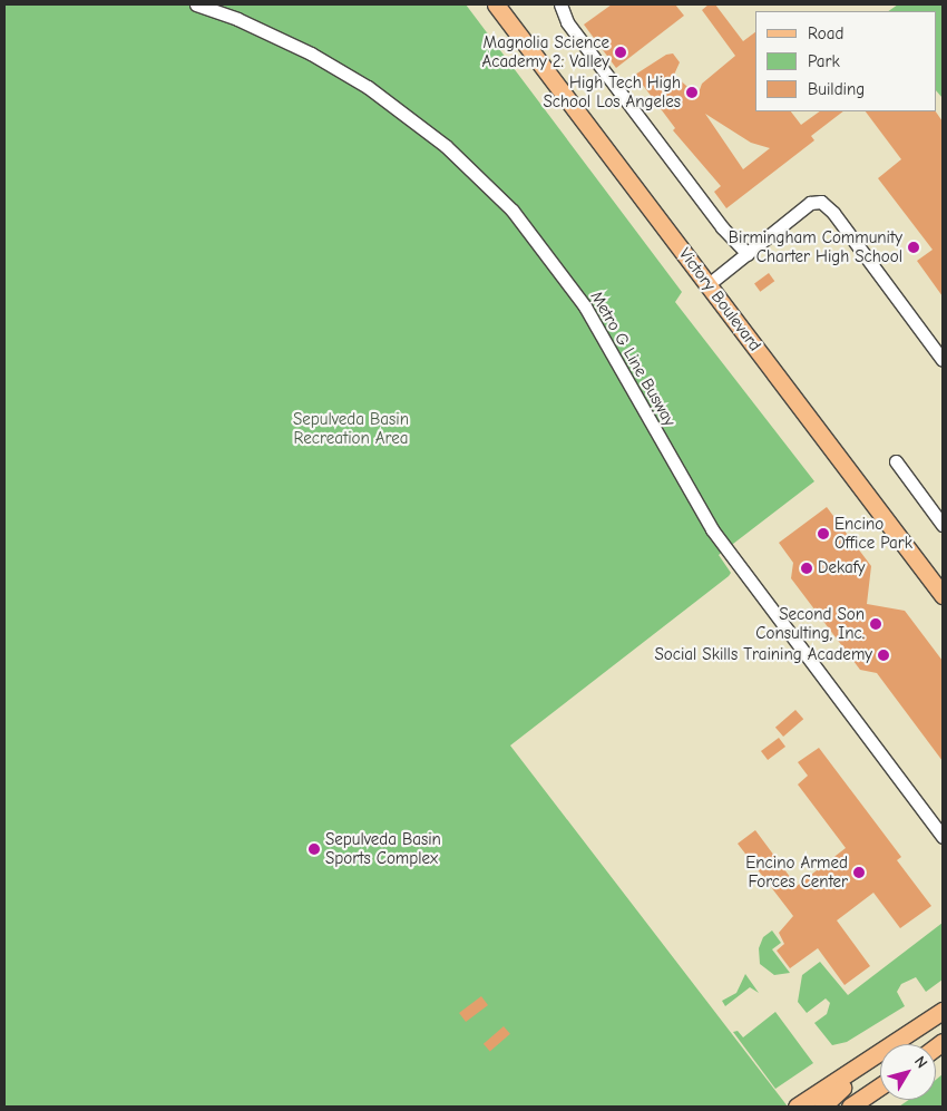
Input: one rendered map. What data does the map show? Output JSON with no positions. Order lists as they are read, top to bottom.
{
  "streets": {
    "main road": ["Victory Boulevard"],
    "lane": ["Metro G Line Busway"]
  },
  "parks": ["Sepulveda Basin Recreation Area"],
  "places": [
    "Magnolia Science Academy 2: Valley",
    "High Tech High School Los Angeles",
    "Birmingham Community Charter High School",
    "Encino Office Park",
    "Dekafy",
    "Second Son Consulting, Inc.",
    "Social Skills Training Academy",
    "Sepulveda Basin Sports Complex",
    "Encino Armed Forces Center"
  ],
  "legend": ["Road", "Park", "Building"],
  "north": "top right"
}
